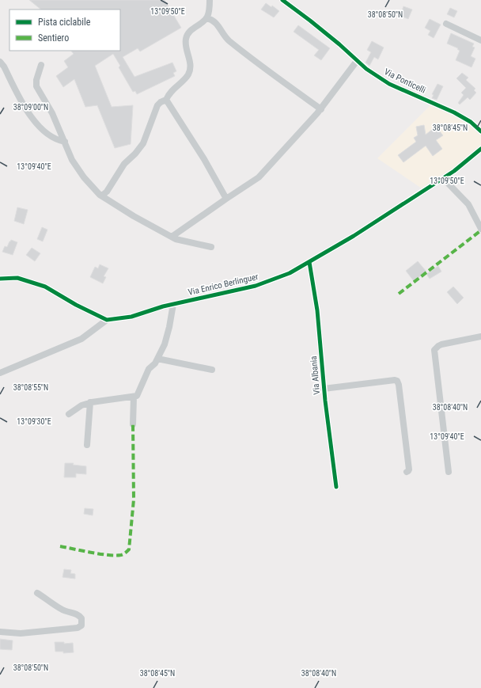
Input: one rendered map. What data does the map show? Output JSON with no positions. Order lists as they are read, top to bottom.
{
  "streets": {
    "street": ["Via Ponticelli", "Via Enrico Berlinguer", "Via Albania"]
  },
  "crossings": [
    ["Via Enrico Berlinguer", "Via Albania"]
  ],
  "legend": ["Pista ciclabile", "Sentiero"],
  "coordinates": [
    "13°09'50\"E",
    "38°08'50\"N",
    "38°09'00\"N",
    "38°08'45\"N",
    "13°09'40\"E",
    "38°08'55\"N",
    "38°08'40\"N",
    "13°09'30\"E"
  ]
}
